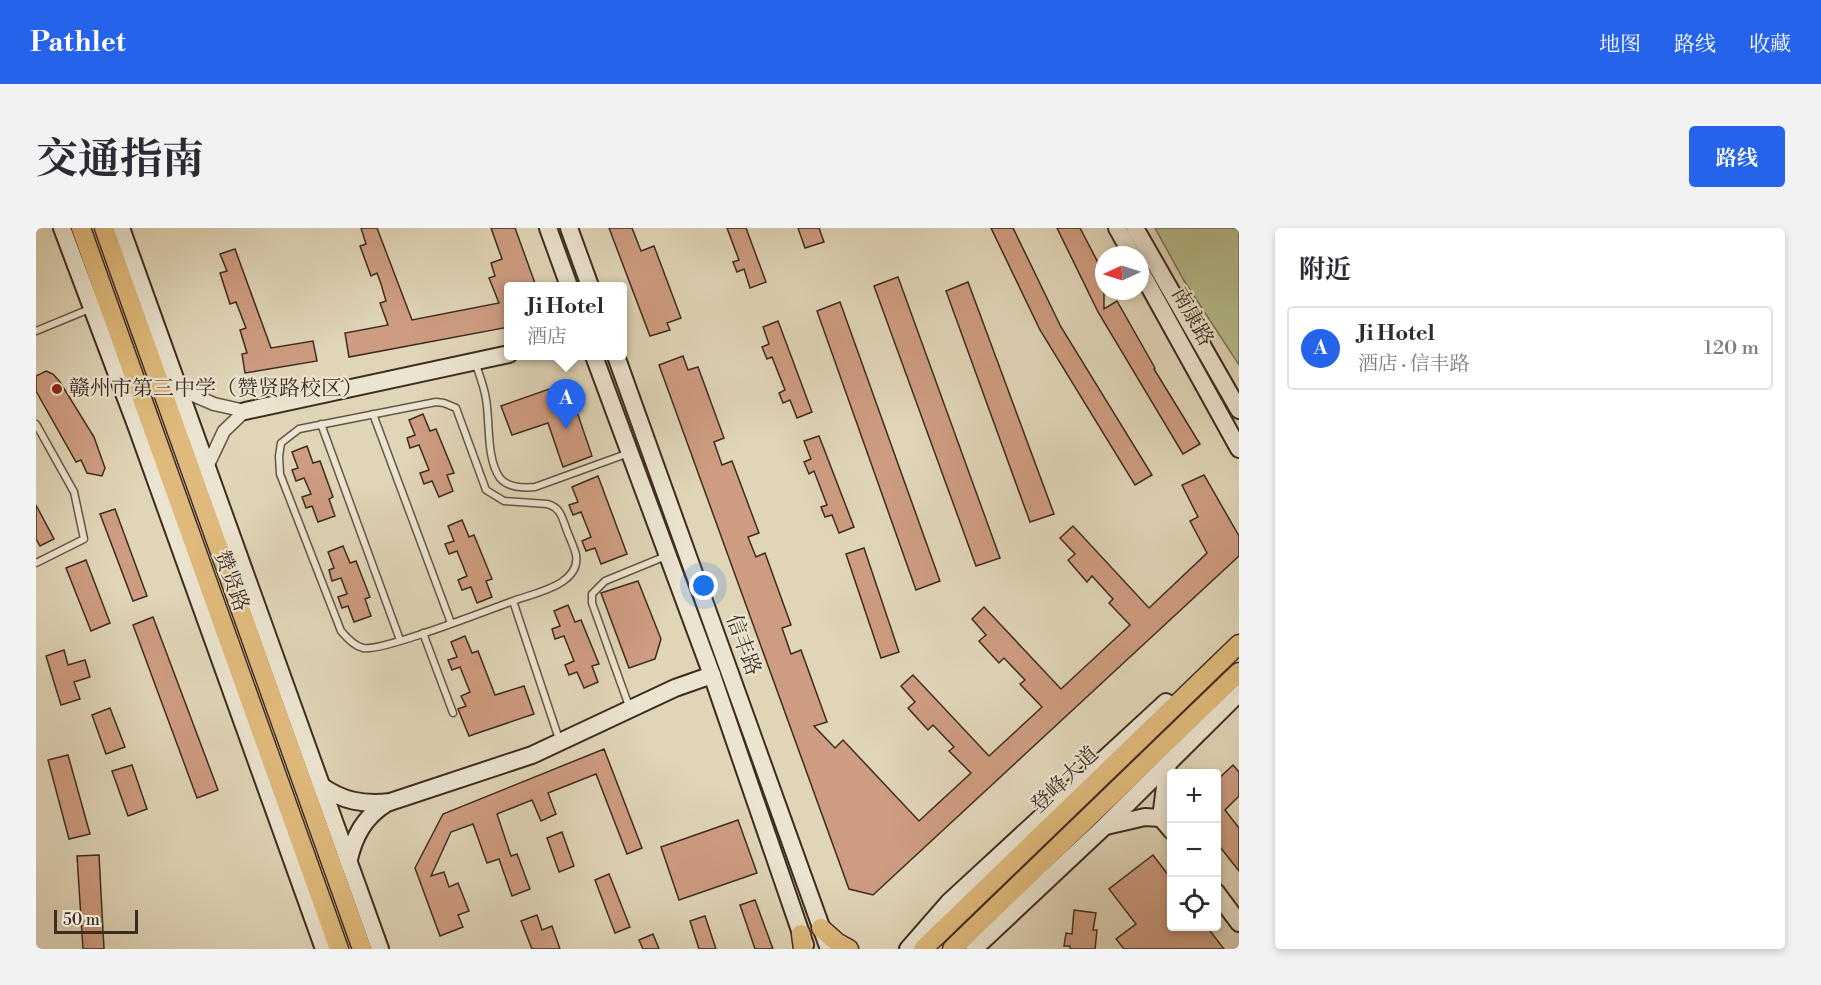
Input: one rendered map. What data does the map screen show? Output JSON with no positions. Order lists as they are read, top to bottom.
{
  "streets": {
    "main road": ["赞贤路", "登峰大道"],
    "street": ["南康路", "信丰路"]
  },
  "places": ["赣州市第三中学（赞贤路校区）"],
  "scale_bar": "50 m",
  "north": "left",
  "page": {
    "header": "Pathlet",
    "nav": ["地图", "路线", "收藏"],
    "title": "交通指南",
    "buttons": "路线",
    "heading": "附近",
    "popup": ["Ji Hotel", "酒店"],
    "list": [
      {
        "mark": "A",
        "name": "Ji Hotel",
        "note": "酒店 · 信丰路",
        "value": "120 m"
      }
    ],
    "pins": "A",
    "map_buttons": ["+", "−"],
    "scale": "50 m"
  }
}
